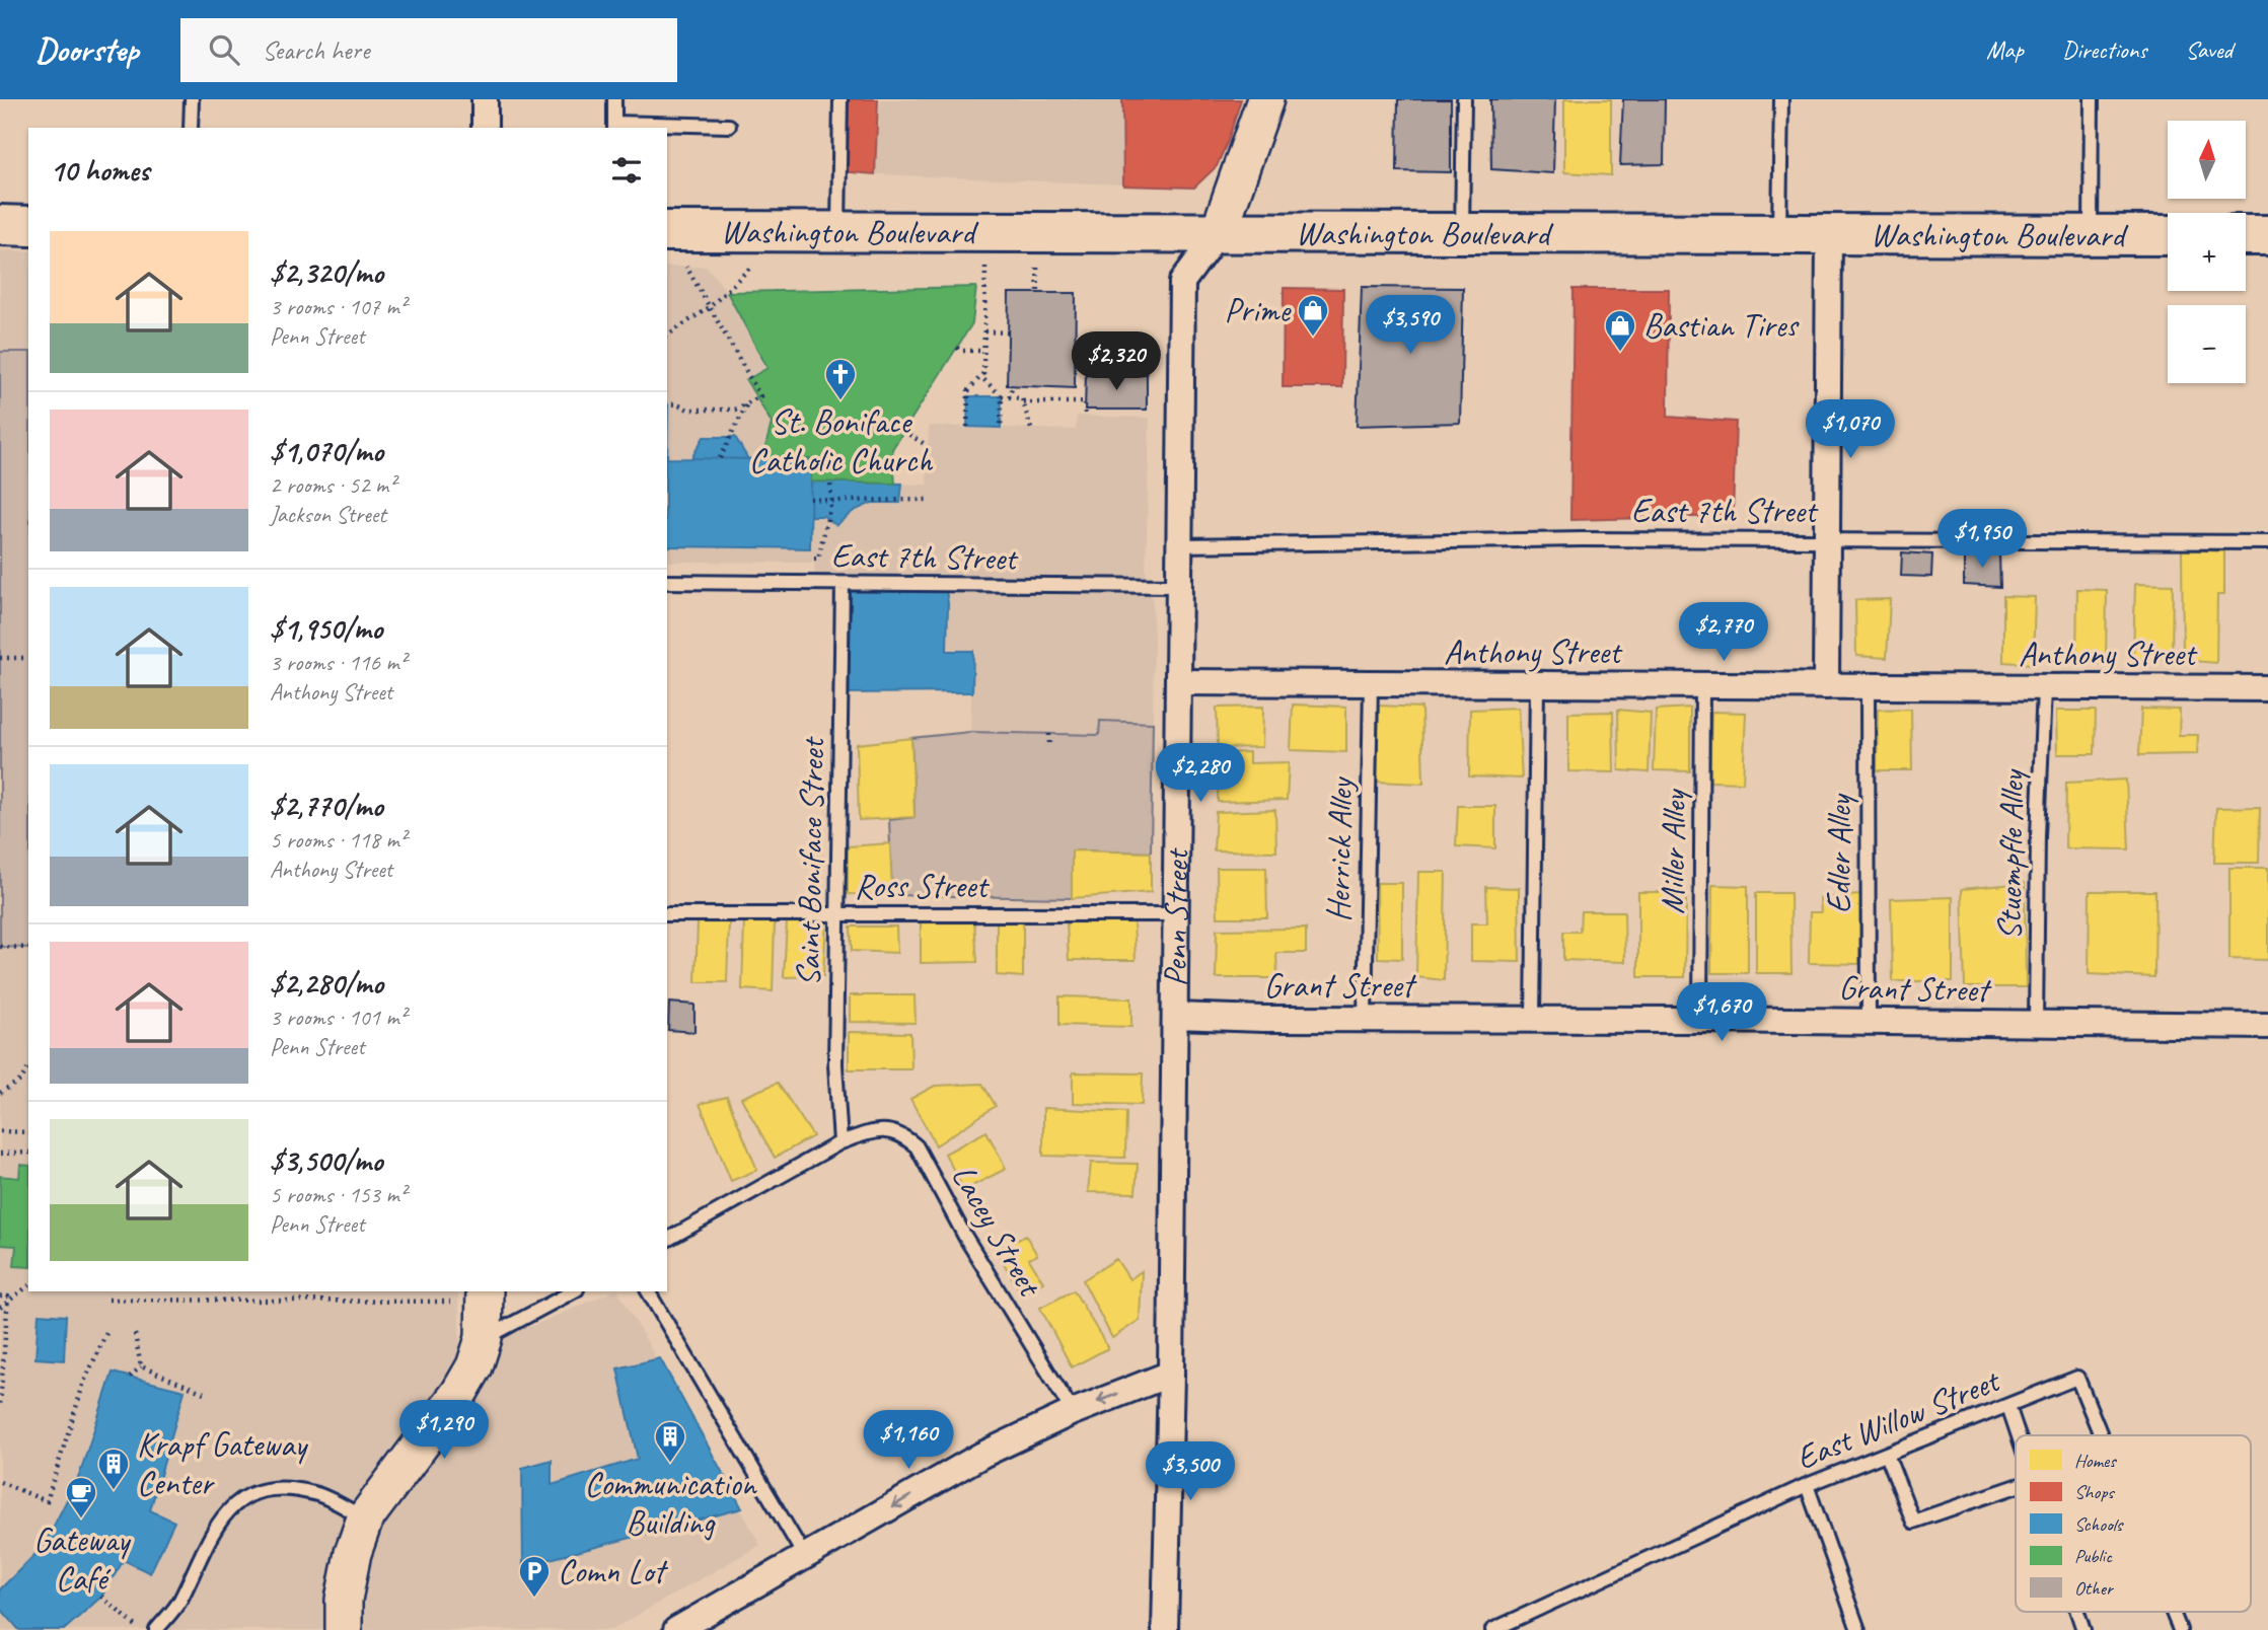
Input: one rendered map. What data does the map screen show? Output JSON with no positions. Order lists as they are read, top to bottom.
{
  "streets": {
    "main road": ["Washington Boulevard"],
    "street": ["Anthony Street", "Penn Street", "Grant Street"],
    "lane": [
      "East 7th Street",
      "Herrick Alley",
      "Miller Alley",
      "Edler Alley",
      "Stuempfle Alley",
      "Saint Boniface Street",
      "Ross Street",
      "Lacey Street",
      "East Willow Street"
    ]
  },
  "crossings": [
    ["Washington Boulevard", "Penn Street"],
    ["East 7th Street", "Saint Boniface Street"],
    ["East 7th Street", "Penn Street"],
    ["Anthony Street", "Herrick Alley"],
    ["Anthony Street", "Miller Alley"],
    ["Anthony Street", "Edler Alley"],
    ["Anthony Street", "Stuempfle Alley"],
    ["Anthony Street", "Penn Street"],
    ["Herrick Alley", "Grant Street"],
    ["Miller Alley", "Grant Street"],
    ["Edler Alley", "Grant Street"],
    ["Stuempfle Alley", "Grant Street"],
    ["Saint Boniface Street", "Ross Street"],
    ["Saint Boniface Street", "Lacey Street"],
    ["Ross Street", "Penn Street"],
    ["Penn Street", "Grant Street"]
  ],
  "places": {
    "shop": ["Prime", "Bastian Tires"],
    "church": ["St. Boniface Catholic Church"],
    "building": ["Communication Building", "Krapf Gateway Center"],
    "cafe": ["Gateway Café"],
    "parking": ["Comn Lot"]
  },
  "legend": [
    "Homes",
    "Shops",
    "Schools",
    "Public",
    "Other"
  ],
  "north": "top",
  "page": {
    "header": "Doorstep",
    "search": "Search here",
    "nav": ["Map", "Directions", "Saved"],
    "map_buttons": ["+", "−"],
    "heading": "10 homes",
    "list": [
      {
        "name": "$2,320/mo",
        "note": "3 rooms · 107 m² · Penn Street"
      },
      {
        "name": "$1,070/mo",
        "note": "2 rooms · 52 m² · Jackson Street"
      },
      {
        "name": "$1,950/mo",
        "note": "3 rooms · 116 m² · Anthony Street"
      },
      {
        "name": "$2,770/mo",
        "note": "5 rooms · 118 m² · Anthony Street"
      },
      {
        "name": "$2,280/mo",
        "note": "3 rooms · 101 m² · Penn Street"
      },
      {
        "name": "$3,500/mo",
        "note": "5 rooms · 153 m² · Penn Street"
      }
    ],
    "price": [
      "$3,590",
      "$2,320",
      "$1,070",
      "$1,950",
      "$2,770",
      "$2,280",
      "$1,670",
      "$1,290",
      "$1,160",
      "$3,500"
    ]
  }
}
